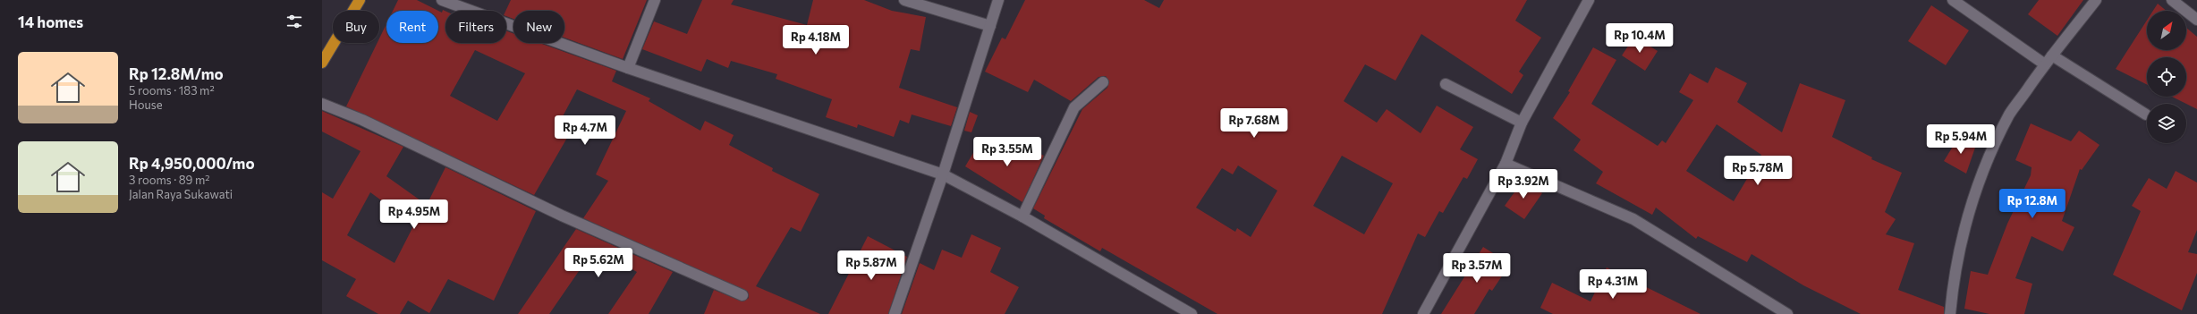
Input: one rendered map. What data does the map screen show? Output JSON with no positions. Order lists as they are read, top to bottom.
{
  "north": "top right",
  "page": {
    "heading": "14 homes",
    "chip": [
      "Buy",
      "Rent",
      "Filters",
      "New"
    ],
    "price": [
      "Rp 10.4M",
      "Rp 4.18M",
      "Rp 7.68M",
      "Rp 4.7M",
      "Rp 5.94M",
      "Rp 3.55M",
      "Rp 5.78M",
      "Rp 3.92M",
      "Rp 12.8M",
      "Rp 4.95M",
      "Rp 5.62M",
      "Rp 5.87M",
      "Rp 3.57M",
      "Rp 4.31M"
    ],
    "list": [
      {
        "name": "Rp 12.8M/mo",
        "note": "5 rooms · 183 m² · House"
      },
      {
        "name": "Rp 4,950,000/mo",
        "note": "3 rooms · 89 m² · Jalan Raya Sukawati"
      }
    ]
  }
}
